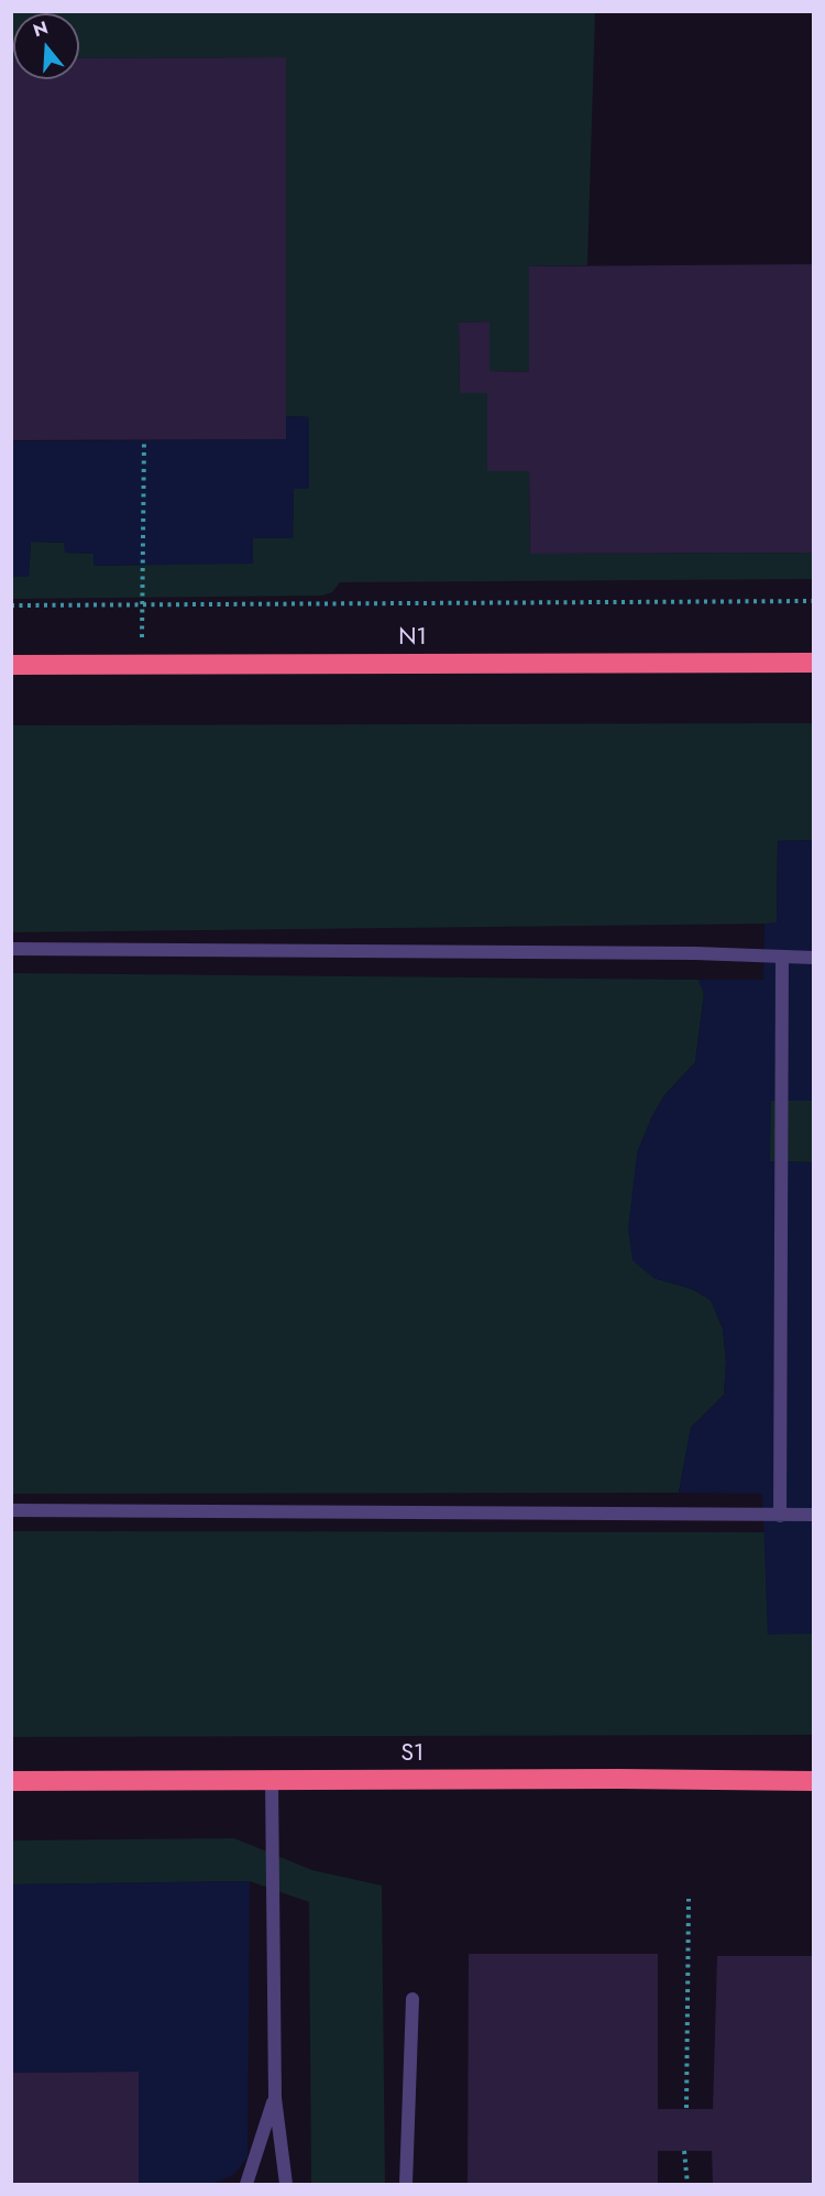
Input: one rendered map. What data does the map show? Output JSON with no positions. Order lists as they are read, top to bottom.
{
  "streets": {
    "highway": ["N1", "S1"]
  },
  "north": "top"
}
